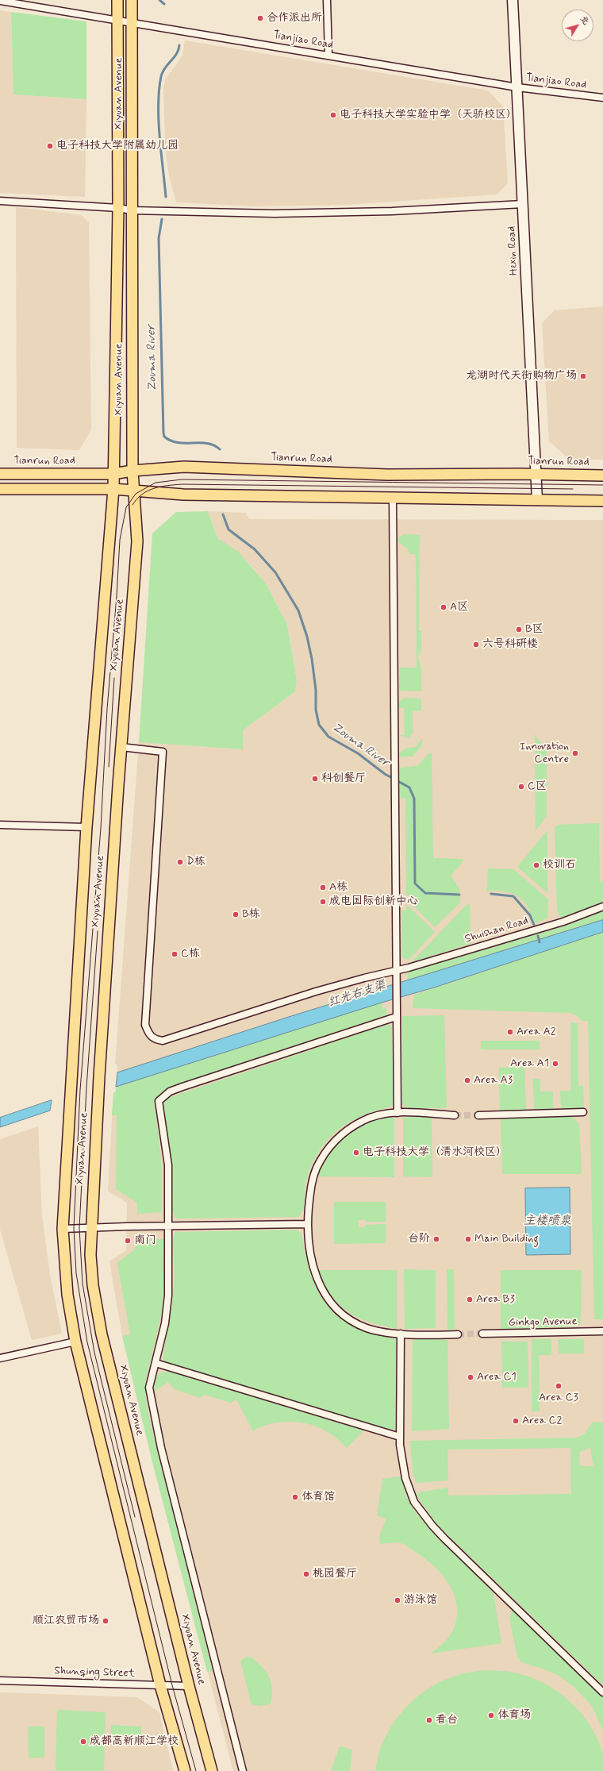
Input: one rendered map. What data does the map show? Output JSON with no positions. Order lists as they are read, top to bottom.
{
  "streets": {
    "main road": ["Xiyuan Avenue", "Tianrun Road"],
    "street": [
      "Tianjiao Road",
      "Hexin Road",
      "Shuishan Road",
      "Ginkgo Avenue",
      "Shunqing Street"
    ]
  },
  "crossings": [
    ["Tianjiao Road", "Xiyuan Avenue"],
    ["Tianjiao Road", "Hexin Road"],
    ["Xiyuan Avenue", "Tianrun Road"],
    ["Xiyuan Avenue", "Shuishan Road"],
    ["Xiyuan Avenue", "Shunqing Street"],
    ["Hexin Road", "Tianrun Road"]
  ],
  "water": ["Zouma River", "红光右支渠", "主楼喷泉"],
  "places": [
    "合作派出所",
    "电子科技大学实验中学（天骄校区）",
    "电子科技大学附属幼儿园",
    "龙湖时代天街购物广场",
    "A区",
    "B区",
    "六号科研楼",
    "Innovation Centre",
    "科创餐厅",
    "C区",
    "D栋",
    "校训石",
    "A栋",
    "成电国际创新中心",
    "B栋",
    "C栋",
    "Area A2",
    "Area A1",
    "Area A3",
    "电子科技大学（清水河校区）",
    "台阶",
    "Main Building",
    "南门",
    "Area B3",
    "Area C1",
    "Area C3",
    "Area C2",
    "体育馆",
    "桃园餐厅",
    "游泳馆",
    "顺江农贸市场",
    "体育场",
    "看台",
    "成都高新顺江学校"
  ],
  "north": "top right"
}
